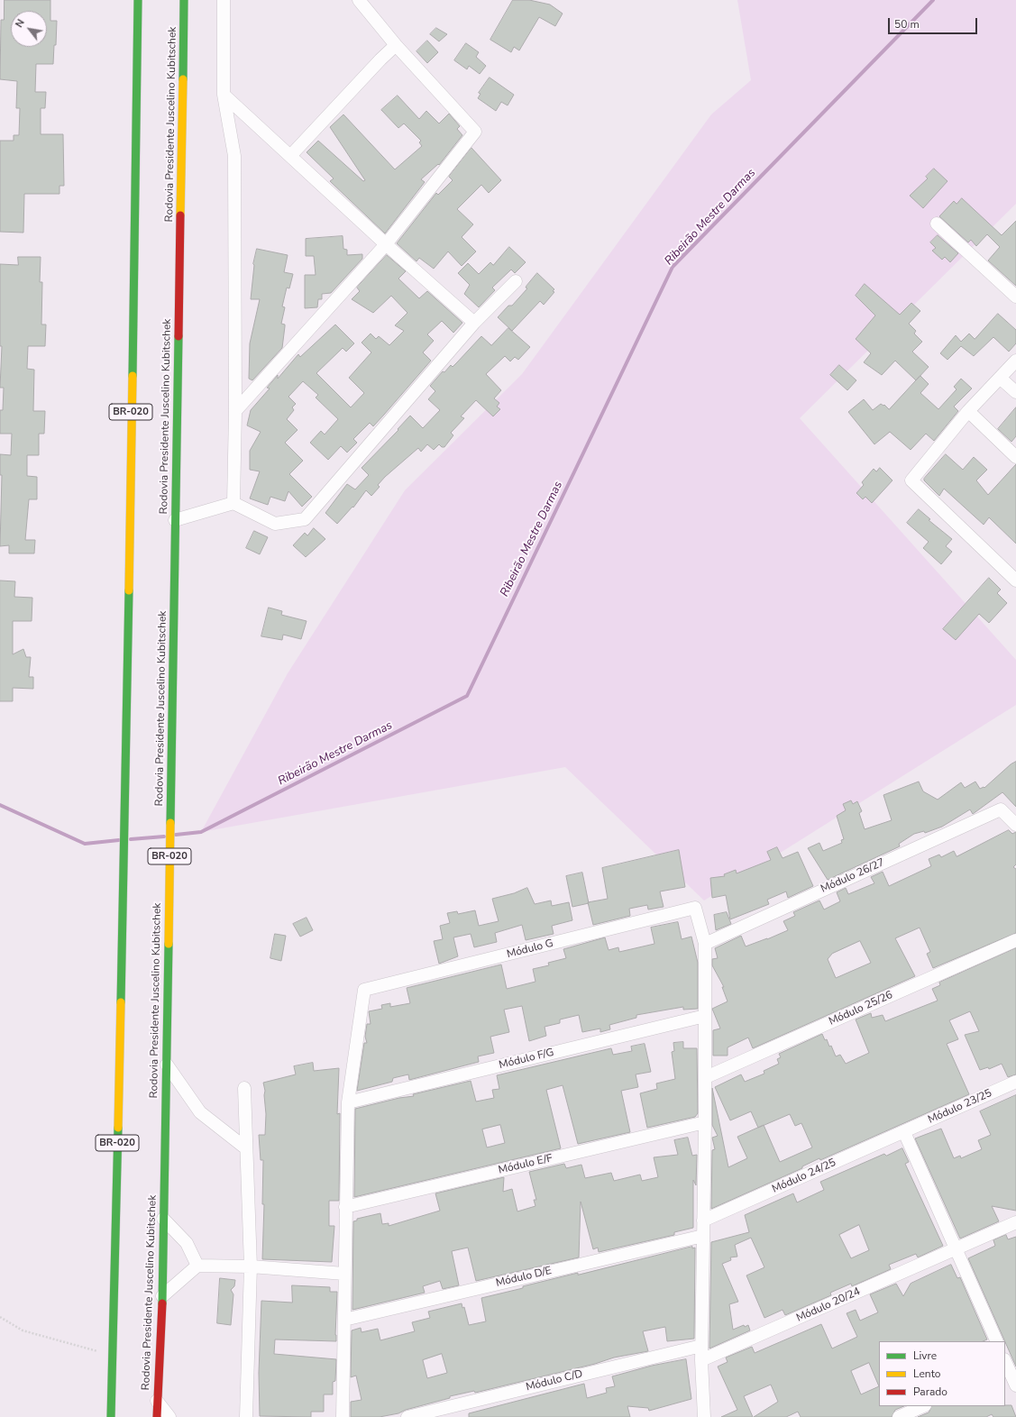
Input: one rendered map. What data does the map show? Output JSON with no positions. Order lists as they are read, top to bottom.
{
  "streets": {
    "highway": ["Rodovia Presidente Juscelino Kubitschek", "BR-020"],
    "street": [
      "Módulo 26/27",
      "Módulo G",
      "Módulo 25/26",
      "Módulo F/G",
      "Módulo 23/25",
      "Módulo E/F",
      "Módulo 24/25",
      "Módulo D/E",
      "Módulo 20/24",
      "Módulo C/D"
    ]
  },
  "crossings": [
    ["Módulo 26/27", "Módulo G"],
    ["Módulo G", "Módulo F/G"],
    ["Módulo 23/25", "Módulo 24/25"]
  ],
  "water": ["Ribeirão Mestre Darmas"],
  "legend": ["Livre", "Lento", "Parado"],
  "scale_bar": "50 m",
  "north": "top left"
}
